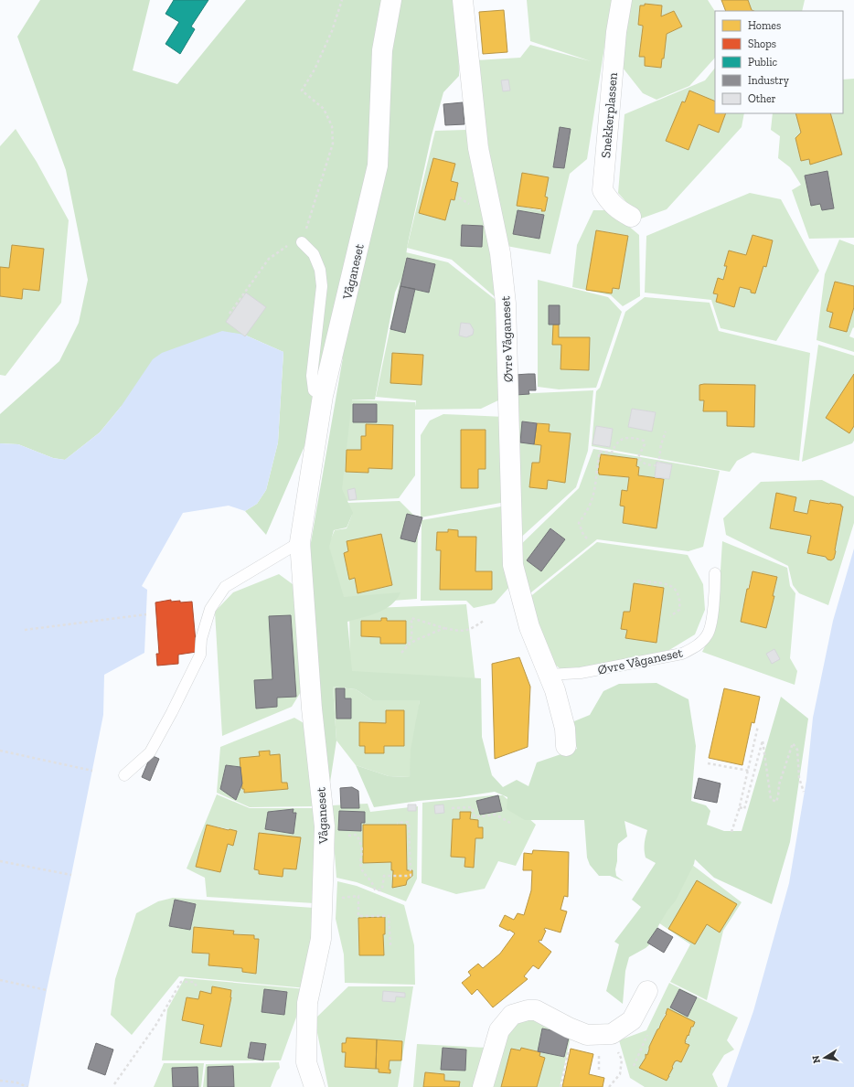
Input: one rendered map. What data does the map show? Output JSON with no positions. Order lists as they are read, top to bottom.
{
  "streets": {
    "street": ["Snekkerplassen", "Våganeset", "Øvre Våganeset"]
  },
  "legend": [
    "Homes",
    "Shops",
    "Public",
    "Industry",
    "Other"
  ],
  "north": "left"
}
